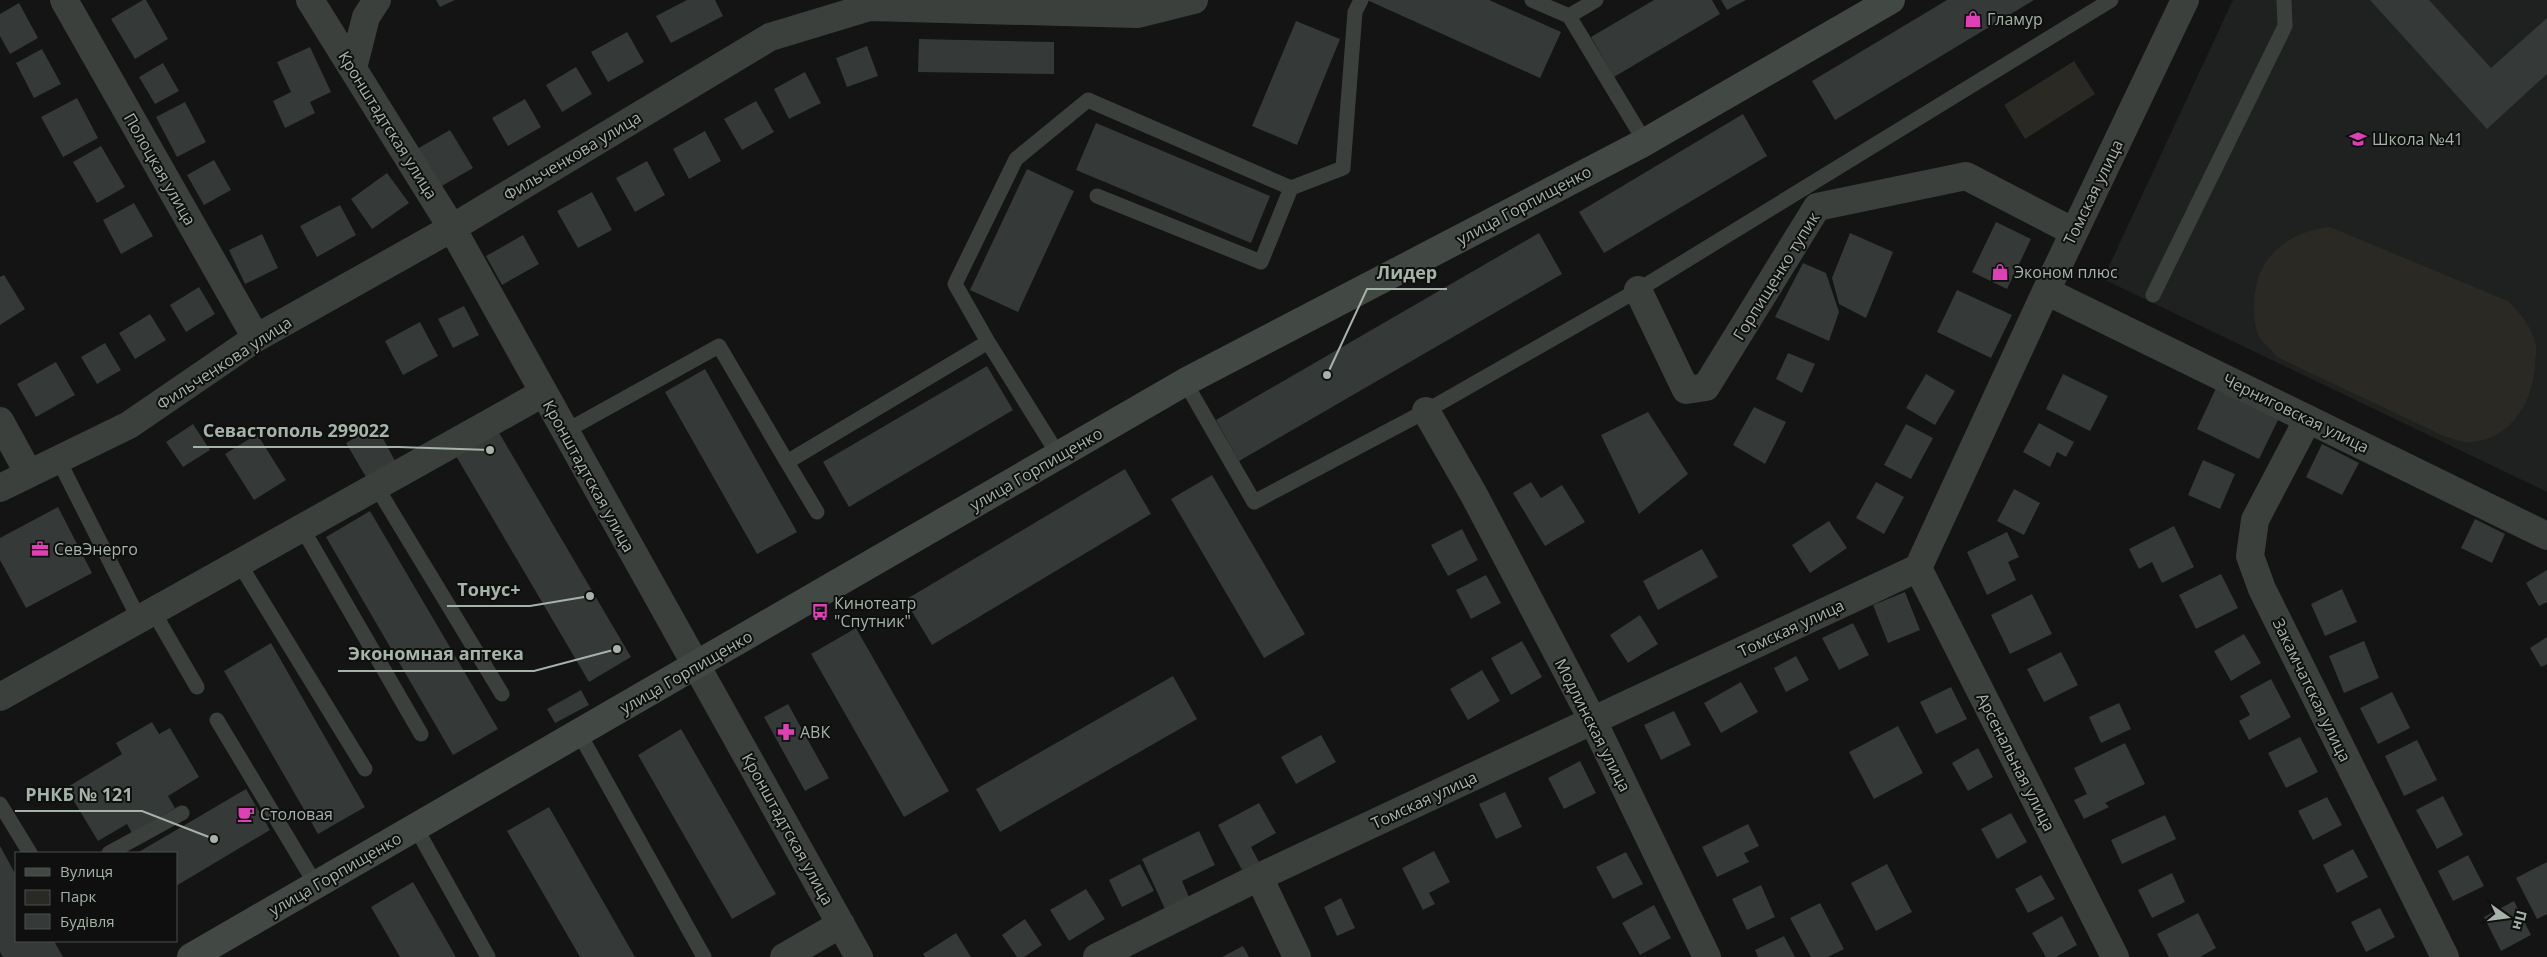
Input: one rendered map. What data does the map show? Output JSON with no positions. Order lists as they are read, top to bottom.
{
  "streets": {
    "main road": ["улица Горпищенко"],
    "street": [
      "Кронштадтская улица",
      "Фильченкова улица",
      "Полоцкая улица",
      "Томская улица",
      "Горпищенко тупик",
      "Черниговская улица",
      "Закамчатская улица",
      "Модлинская улица",
      "Арсенальная улица"
    ]
  },
  "crossings": [
    ["Кронштадтская улица", "Фильченкова улица"],
    ["Кронштадтская улица", "улица Горпищенко"],
    ["Фильченкова улица", "Полоцкая улица"],
    ["Томская улица", "Горпищенко тупик"],
    ["Томская улица", "Черниговская улица"],
    ["Томская улица", "Модлинская улица"],
    ["Томская улица", "Арсенальная улица"],
    ["Черниговская улица", "Закамчатская улица"]
  ],
  "places": {
    "shop": ["Гламур", "Эконом плюс"],
    "school or university": ["Школа №41"],
    "other": [
      "Лидер",
      "Севастополь 299022",
      "Тонус+",
      "Экономная аптека",
      "РНКБ № 121"
    ],
    "office": ["СевЭнерго"],
    "bus stop": ["Кинотеатр \"Спутник\""],
    "pharmacy": ["АВК"],
    "cafe": ["Столовая"]
  },
  "legend": ["Вулиця", "Парк", "Будівля"],
  "north": "right"
}
